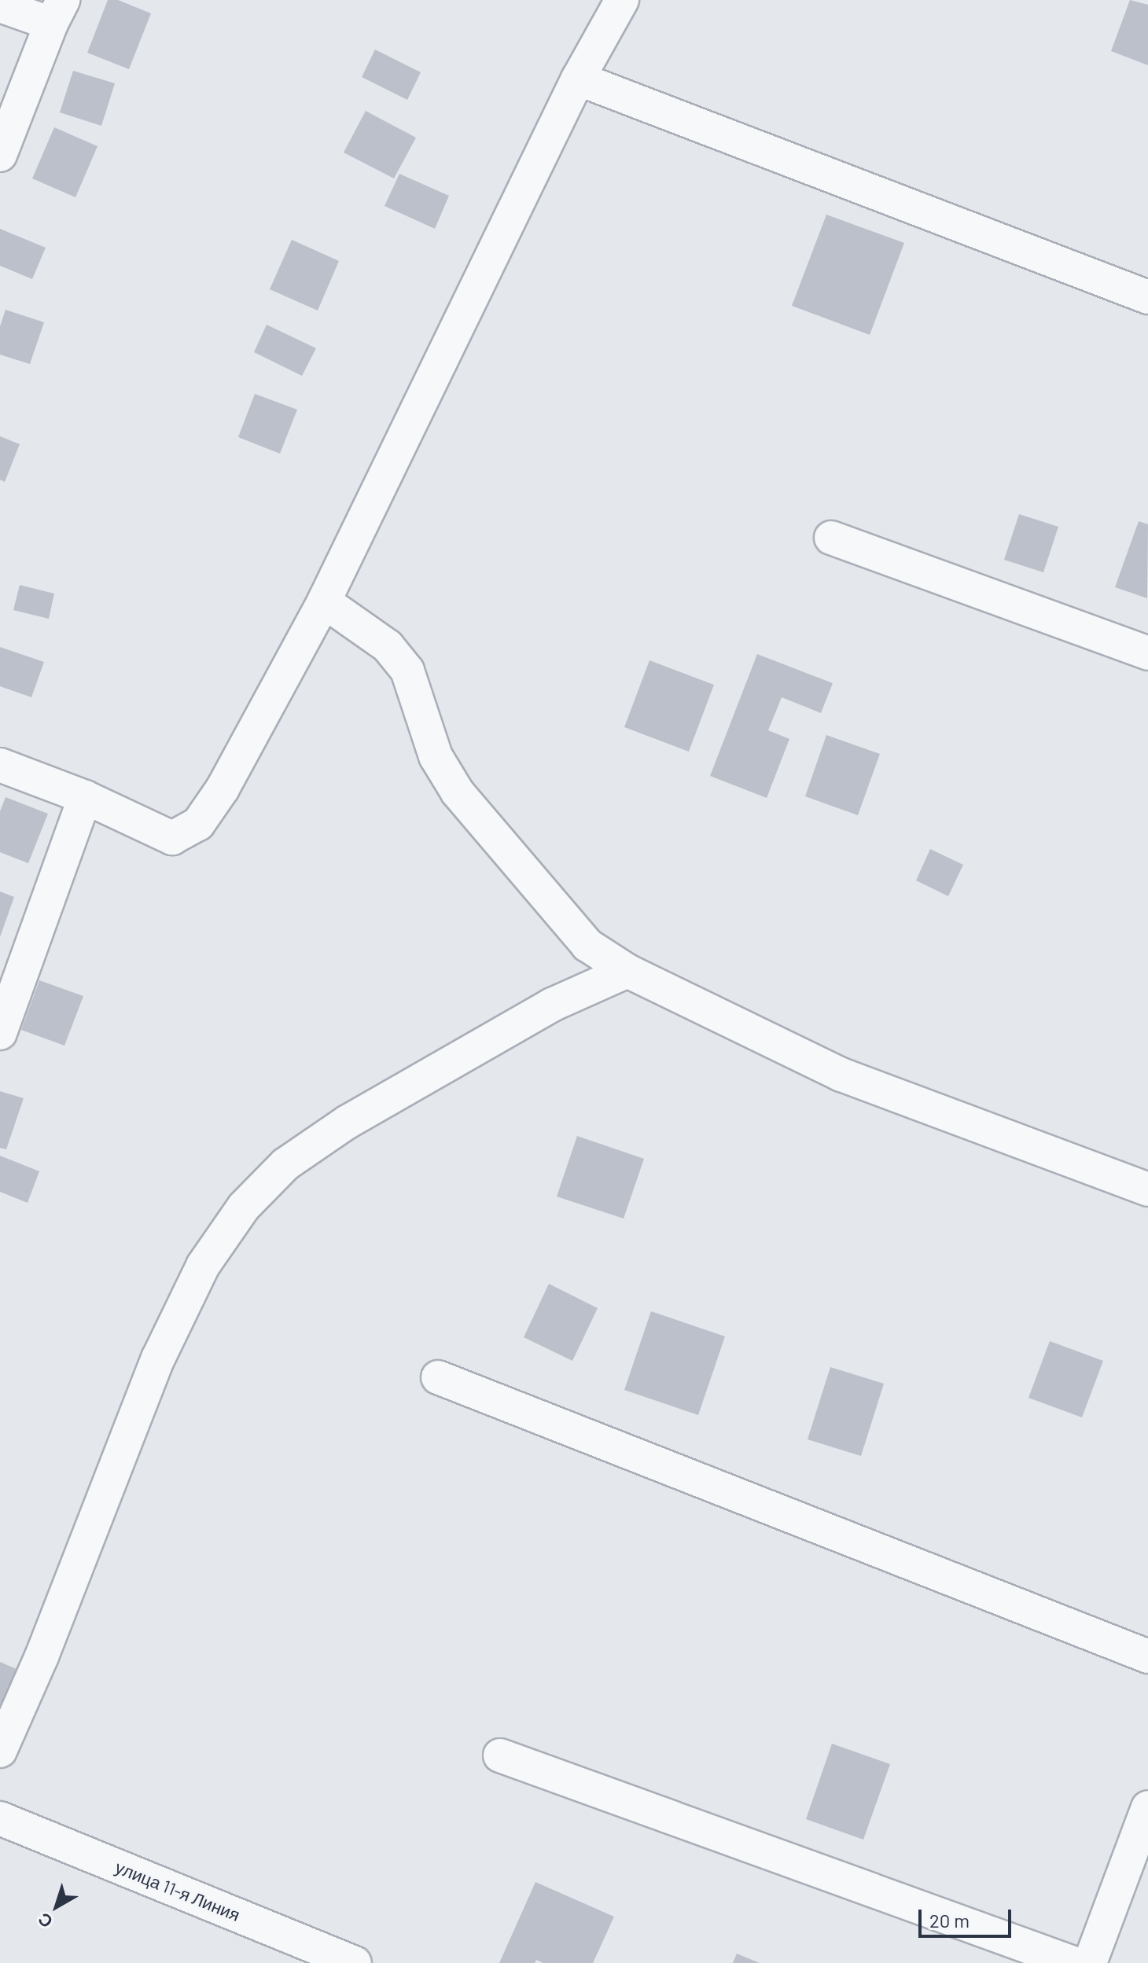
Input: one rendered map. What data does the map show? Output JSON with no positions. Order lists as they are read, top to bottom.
{
  "streets": {
    "street": ["улица 11-я Линия"]
  },
  "scale_bar": "20 m",
  "north": "bottom left"
}
